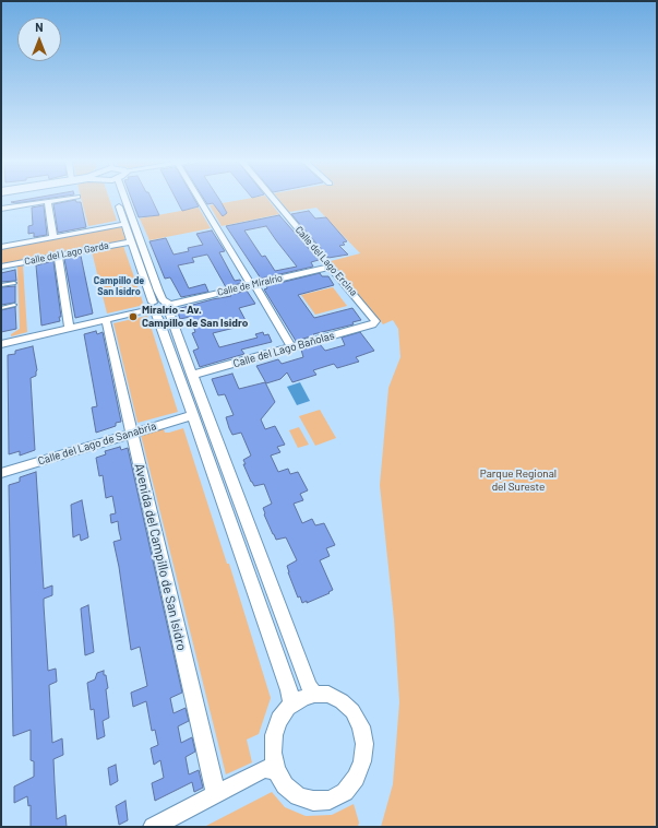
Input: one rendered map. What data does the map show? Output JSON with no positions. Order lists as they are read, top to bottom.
{
  "streets": {
    "street": [
      "Calle del Lago Garda",
      "Calle del Lago Ercina",
      "Calle de Miralrío",
      "Calle del Lago Bañolas",
      "Calle del Lago de Sanabria",
      "Avenida del Campillo de San Isidro"
    ]
  },
  "crossings": [
    ["Calle del Lago Ercina", "Calle de Miralrío"],
    ["Calle del Lago Ercina", "Calle del Lago Bañolas"],
    ["Calle del Lago de Sanabria", "Avenida del Campillo de San Isidro"]
  ],
  "districts": ["Campillo de San Isidro"],
  "parks": ["Parque Regional del Sureste"],
  "places": ["Miralrío - Av. Campillo de San Isidro"],
  "north": "top"
}
